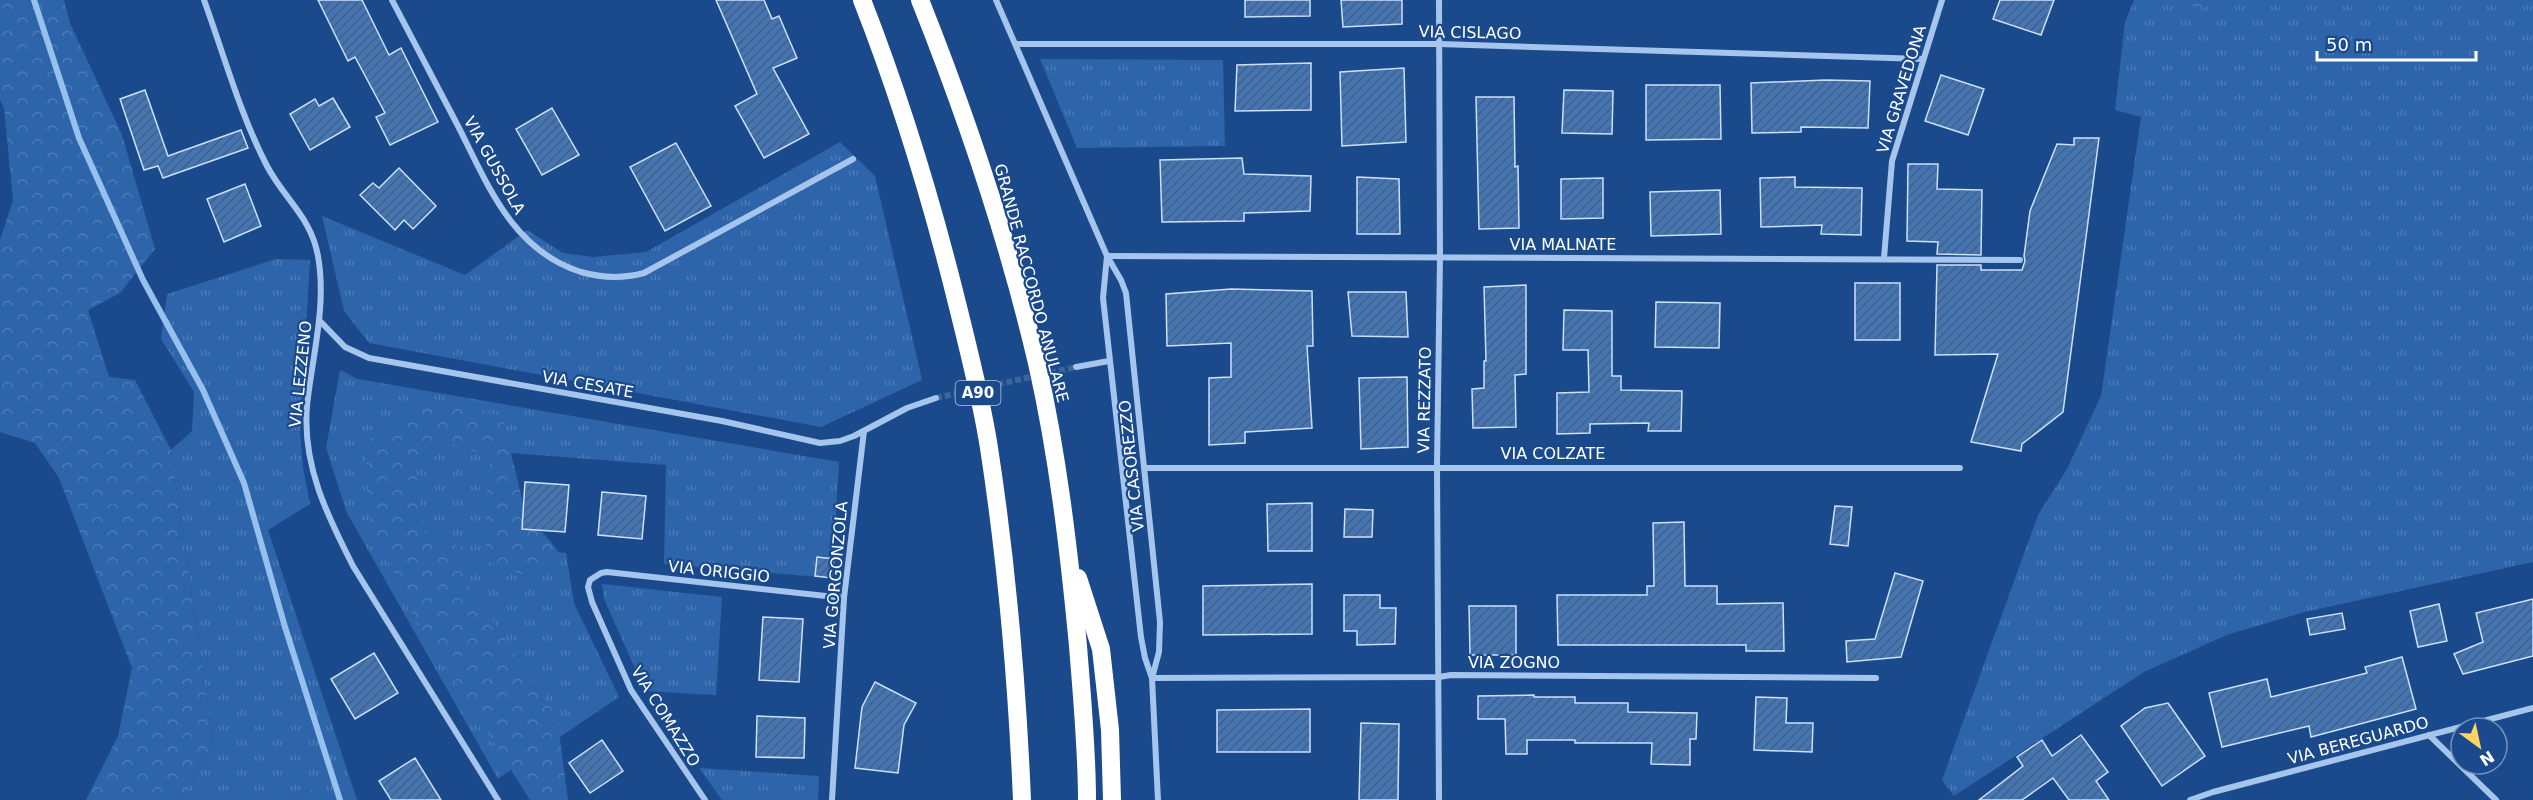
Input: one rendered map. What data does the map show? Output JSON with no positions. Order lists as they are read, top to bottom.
{
  "streets": {
    "highway": ["GRANDE RACCORDO ANULARE", "A90"],
    "street": [
      "VIA CISLAGO",
      "VIA GRAVEDONA",
      "VIA GUSSOLA",
      "VIA MALNATE",
      "VIA LEZZENO",
      "VIA CESATE",
      "VIA REZZATO",
      "VIA COLZATE",
      "VIA CASOREZZO",
      "VIA ORIGGIO",
      "VIA GORGONZOLA",
      "VIA ZOGNO",
      "VIA COMAZZO",
      "VIA BEREGUARDO"
    ]
  },
  "crossings": [
    ["VIA CISLAGO", "VIA GRAVEDONA"],
    ["VIA CISLAGO", "VIA REZZATO"],
    ["VIA CISLAGO", "VIA CASOREZZO"],
    ["VIA GRAVEDONA", "VIA MALNATE"],
    ["VIA MALNATE", "VIA REZZATO"],
    ["VIA MALNATE", "VIA CASOREZZO"],
    ["VIA LEZZENO", "VIA CESATE"],
    ["VIA CESATE", "VIA GORGONZOLA"],
    ["VIA REZZATO", "VIA COLZATE"],
    ["VIA REZZATO", "VIA ZOGNO"],
    ["VIA COLZATE", "VIA CASOREZZO"],
    ["VIA CASOREZZO", "VIA ZOGNO"],
    ["VIA ORIGGIO", "VIA GORGONZOLA"],
    ["VIA ORIGGIO", "VIA COMAZZO"]
  ],
  "scale_bar": "50 m",
  "north": "bottom right"
}
